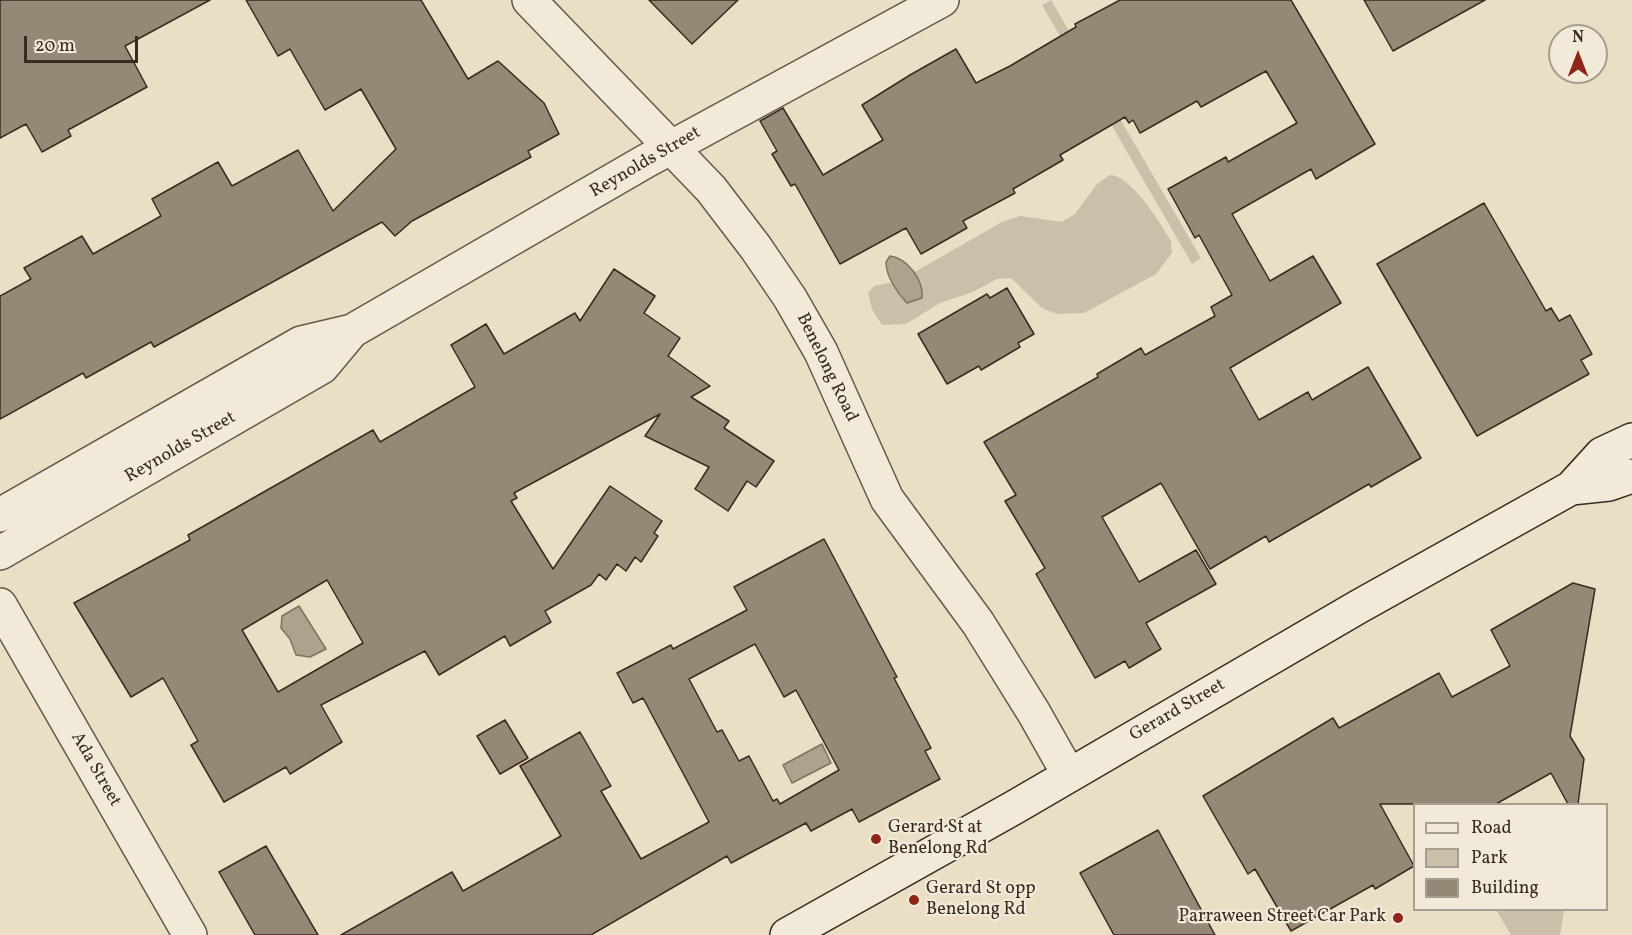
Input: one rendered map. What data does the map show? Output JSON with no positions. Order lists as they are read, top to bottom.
{
  "streets": {
    "street": [
      "Reynolds Street",
      "Benelong Road",
      "Gerard Street",
      "Ada Street"
    ]
  },
  "crossings": [
    ["Reynolds Street", "Benelong Road"],
    ["Benelong Road", "Gerard Street"]
  ],
  "places": ["Gerard St at Benelong Rd", "Gerard St opp Benelong Rd", "Parraween Street Car Park"],
  "legend": ["Road", "Park", "Building"],
  "scale_bar": "20 m",
  "north": "top"
}
